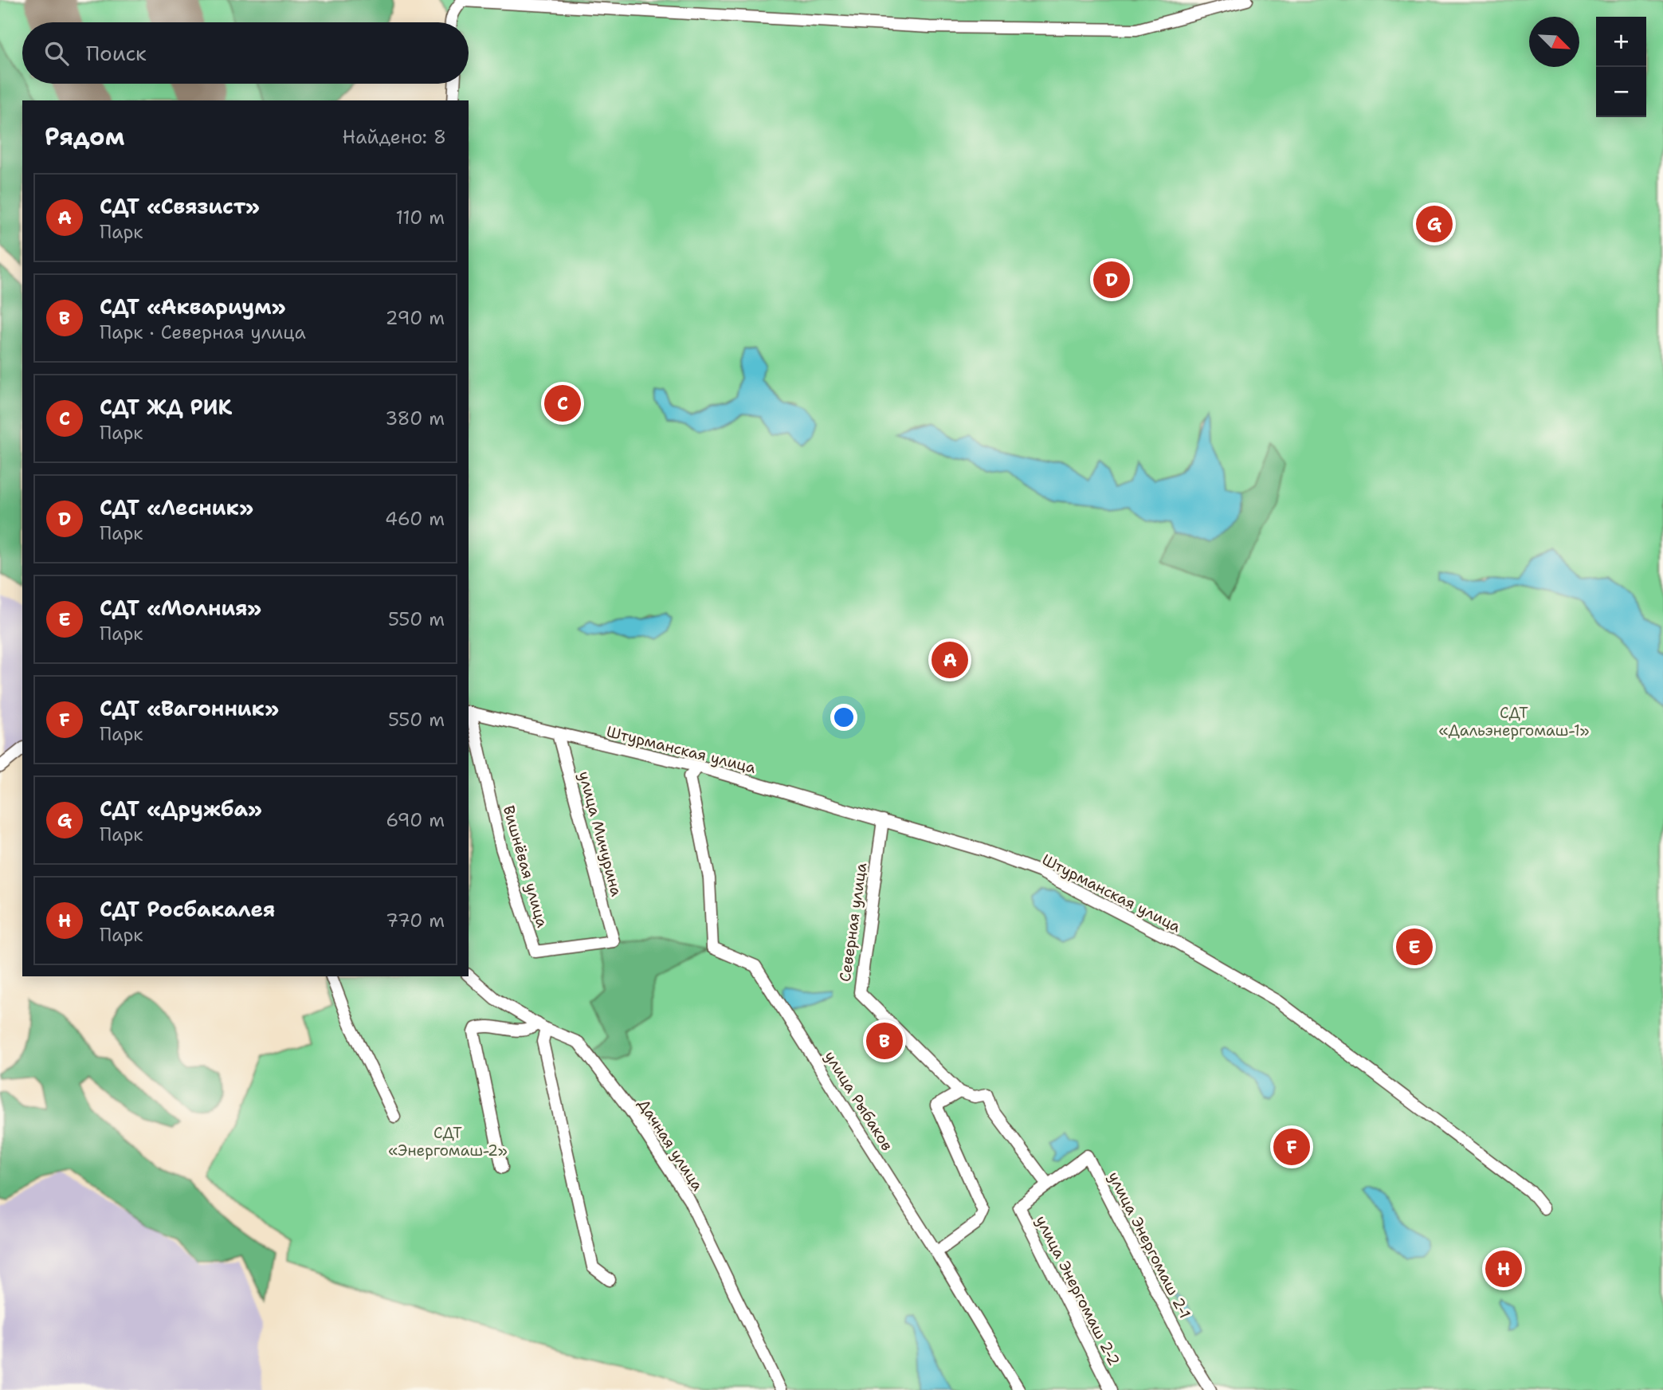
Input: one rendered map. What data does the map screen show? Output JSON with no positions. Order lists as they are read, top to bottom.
{
  "streets": {
    "street": [
      "Штурманская улица",
      "улица Мичурина",
      "Вишнёвая улица",
      "Северная улица",
      "улица Рыбаков",
      "Дачная улица",
      "улица Энергомаш 2-1",
      "улица Энергомаш 2-2"
    ]
  },
  "crossings": [
    ["Штурманская улица", "улица Мичурина"],
    ["Штурманская улица", "Вишнёвая улица"],
    ["Штурманская улица", "Северная улица"],
    ["Штурманская улица", "улица Рыбаков"],
    ["улица Мичурина", "Вишнёвая улица"],
    ["улица Энергомаш 2-1", "улица Энергомаш 2-2"]
  ],
  "parks": ["СДТ «Дальэнергомаш-1»", "СДТ «Энергомаш-2»"],
  "north": "bottom right",
  "page": {
    "map_buttons": ["+", "−"],
    "search": "Поиск",
    "heading": ["Рядом", "Найдено: 8"],
    "list": [
      {
        "mark": "A",
        "name": "СДТ «Связист»",
        "note": "Парк",
        "value": "110 m"
      },
      {
        "mark": "B",
        "name": "СДТ «Аквариум»",
        "note": "Парк · Северная улица",
        "value": "290 m"
      },
      {
        "mark": "C",
        "name": "СДТ ЖД РИК",
        "note": "Парк",
        "value": "380 m"
      },
      {
        "mark": "D",
        "name": "СДТ «Лесник»",
        "note": "Парк",
        "value": "460 m"
      },
      {
        "mark": "E",
        "name": "СДТ «Молния»",
        "note": "Парк",
        "value": "550 m"
      },
      {
        "mark": "F",
        "name": "СДТ «Вагонник»",
        "note": "Парк",
        "value": "550 m"
      },
      {
        "mark": "G",
        "name": "СДТ «Дружба»",
        "note": "Парк",
        "value": "690 m"
      },
      {
        "mark": "H",
        "name": "СДТ Росбакалея",
        "note": "Парк",
        "value": "770 m"
      }
    ],
    "pins": [
      "G",
      "D",
      "C",
      "A",
      "E",
      "B",
      "F",
      "H"
    ]
  }
}
